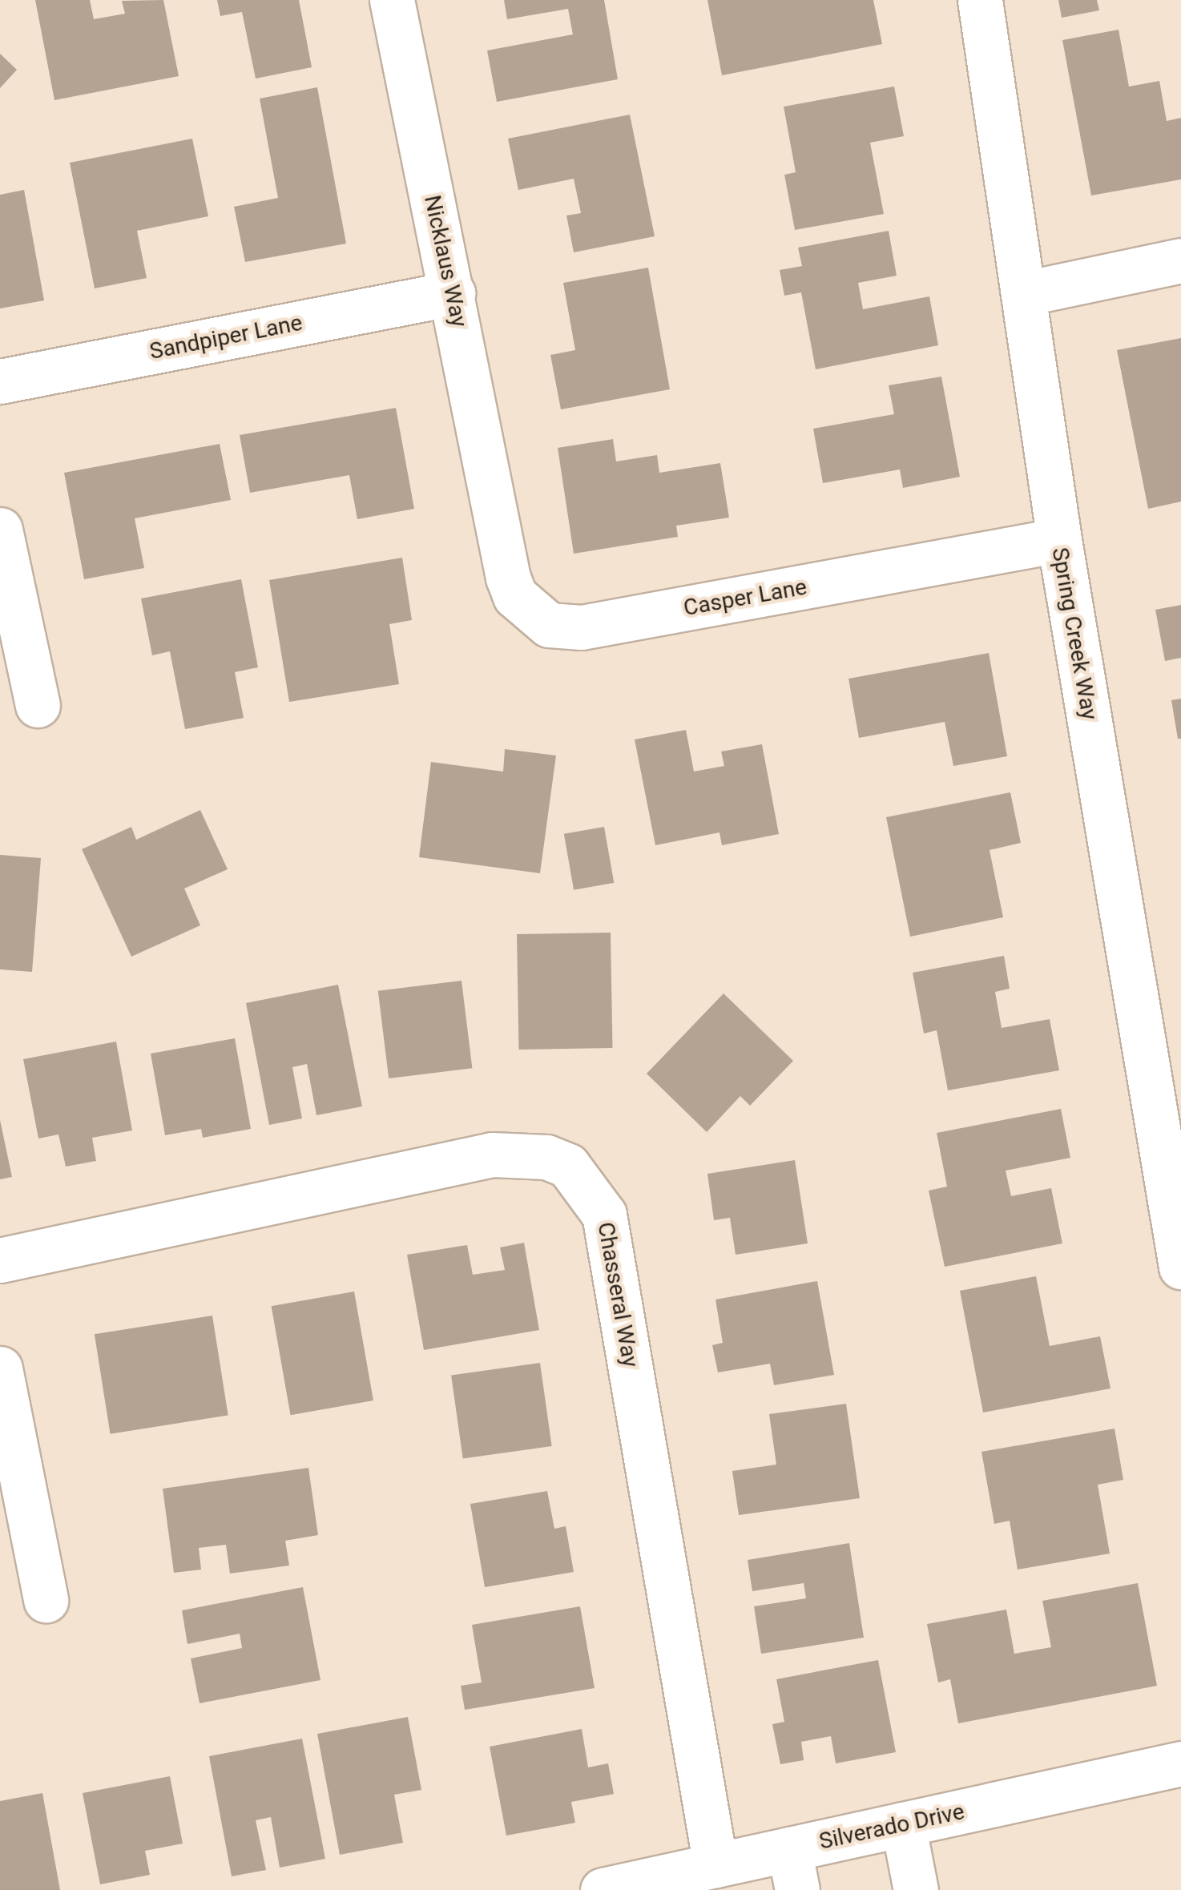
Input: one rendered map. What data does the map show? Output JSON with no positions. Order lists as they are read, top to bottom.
{
  "streets": {
    "street": [
      "Nicklaus Way",
      "Sandpiper Lane",
      "Casper Lane",
      "Spring Creek Way",
      "Chasseral Way",
      "Silverado Drive"
    ]
  },
  "crossings": [
    ["Nicklaus Way", "Sandpiper Lane"],
    ["Nicklaus Way", "Casper Lane"],
    ["Casper Lane", "Spring Creek Way"],
    ["Chasseral Way", "Silverado Drive"]
  ]
}
